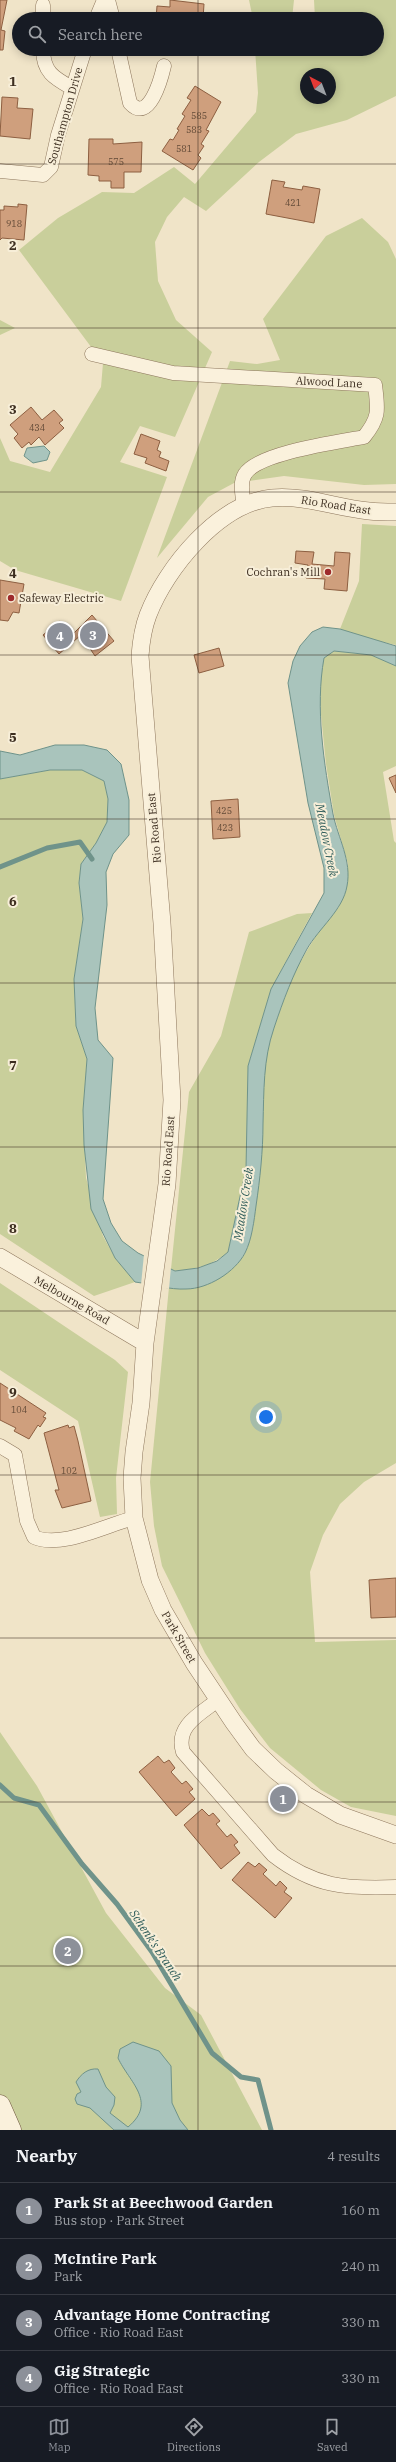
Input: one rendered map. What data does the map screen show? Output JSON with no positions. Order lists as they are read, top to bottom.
{
  "streets": {
    "street": [
      "Southampton Drive",
      "Alwood Lane",
      "Rio Road East",
      "Melbourne Road",
      "Park Street"
    ]
  },
  "crossings": [
    ["Alwood Lane", "Rio Road East"],
    ["Rio Road East", "Melbourne Road"],
    ["Rio Road East", "Park Street"],
    ["Melbourne Road", "Park Street"]
  ],
  "water": ["Meadow Creek", "Schenk's Branch"],
  "places": ["Cochran's Mill", "Safeway Electric"],
  "house_numbers": [
    "585",
    "583",
    "581",
    "575",
    "421",
    "918",
    "434",
    "425",
    "423",
    "104",
    "102"
  ],
  "north": "top left",
  "page": {
    "search": "Search here",
    "pins": [
      "3",
      "4",
      "1",
      "2"
    ],
    "heading": ["Nearby", "4 results"],
    "list": [
      {
        "mark": "1",
        "name": "Park St at Beechwood Garden",
        "note": "Bus stop · Park Street",
        "value": "160 m"
      },
      {
        "mark": "2",
        "name": "McIntire Park",
        "note": "Park",
        "value": "240 m"
      },
      {
        "mark": "3",
        "name": "Advantage Home Contracting",
        "note": "Office · Rio Road East",
        "value": "330 m"
      },
      {
        "mark": "4",
        "name": "Gig Strategic",
        "note": "Office · Rio Road East",
        "value": "330 m"
      }
    ],
    "nav": ["Map", "Directions", "Saved"]
  },
  "grid": {
    "rows": [
      "1",
      "2",
      "3",
      "4",
      "5",
      "6",
      "7",
      "8",
      "9"
    ]
  }
}
